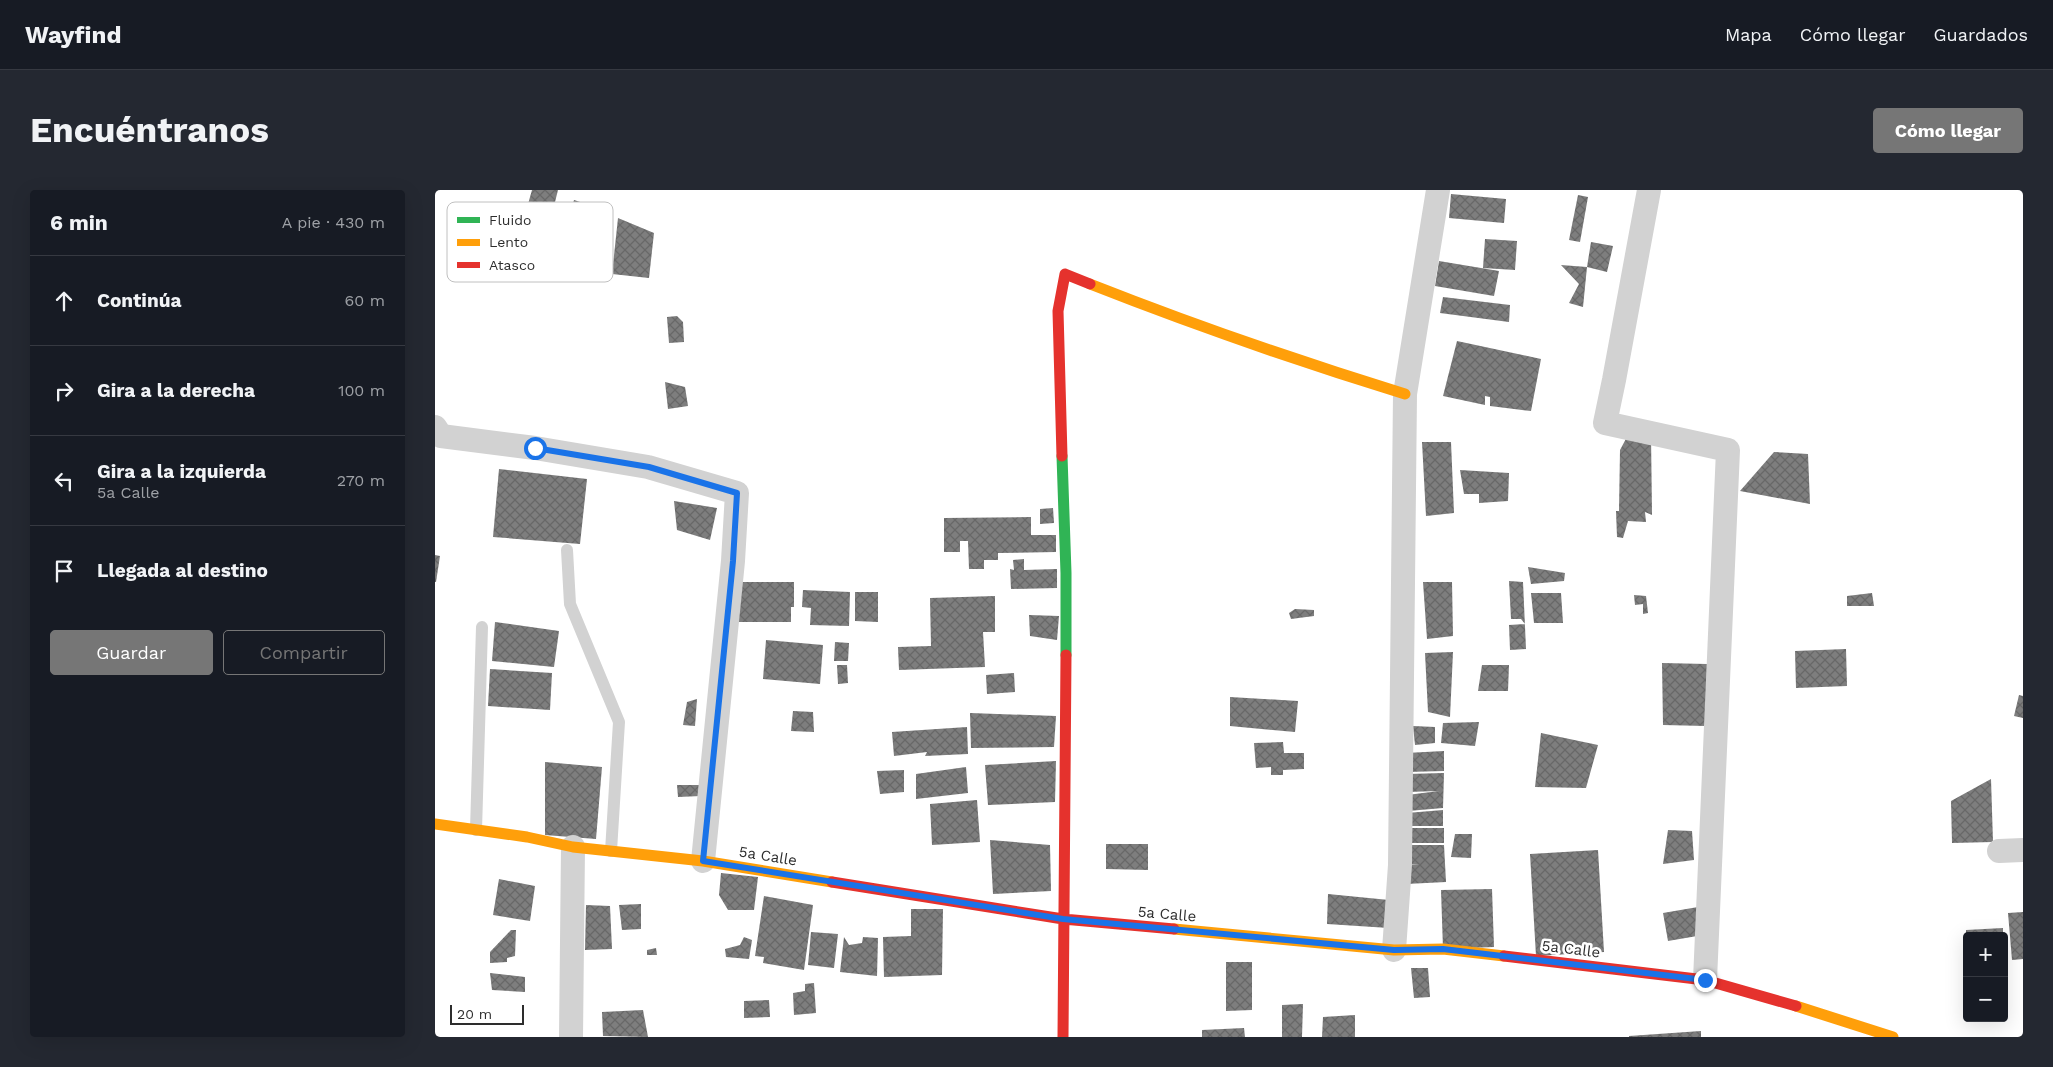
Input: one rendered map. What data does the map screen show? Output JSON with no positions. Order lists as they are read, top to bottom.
{
  "streets": {
    "street": ["5a Calle"]
  },
  "legend": ["Fluido", "Lento", "Atasco"],
  "scale_bar": "20 m",
  "page": {
    "header": "Wayfind",
    "nav": ["Mapa", "Cómo llegar", "Guardados"],
    "buttons": [
      "Cómo llegar",
      ["Guardar", "Compartir"]
    ],
    "title": "Encuéntranos",
    "heading": ["6 min", "A pie · 430 m"],
    "list": [
      ["Continúa", "60 m"],
      ["Gira a la derecha", "100 m"],
      ["Gira a la izquierda", "5a Calle", "270 m"],
      "Llegada al destino"
    ],
    "map_buttons": ["+", "−"],
    "scale": "20 m"
  }
}
